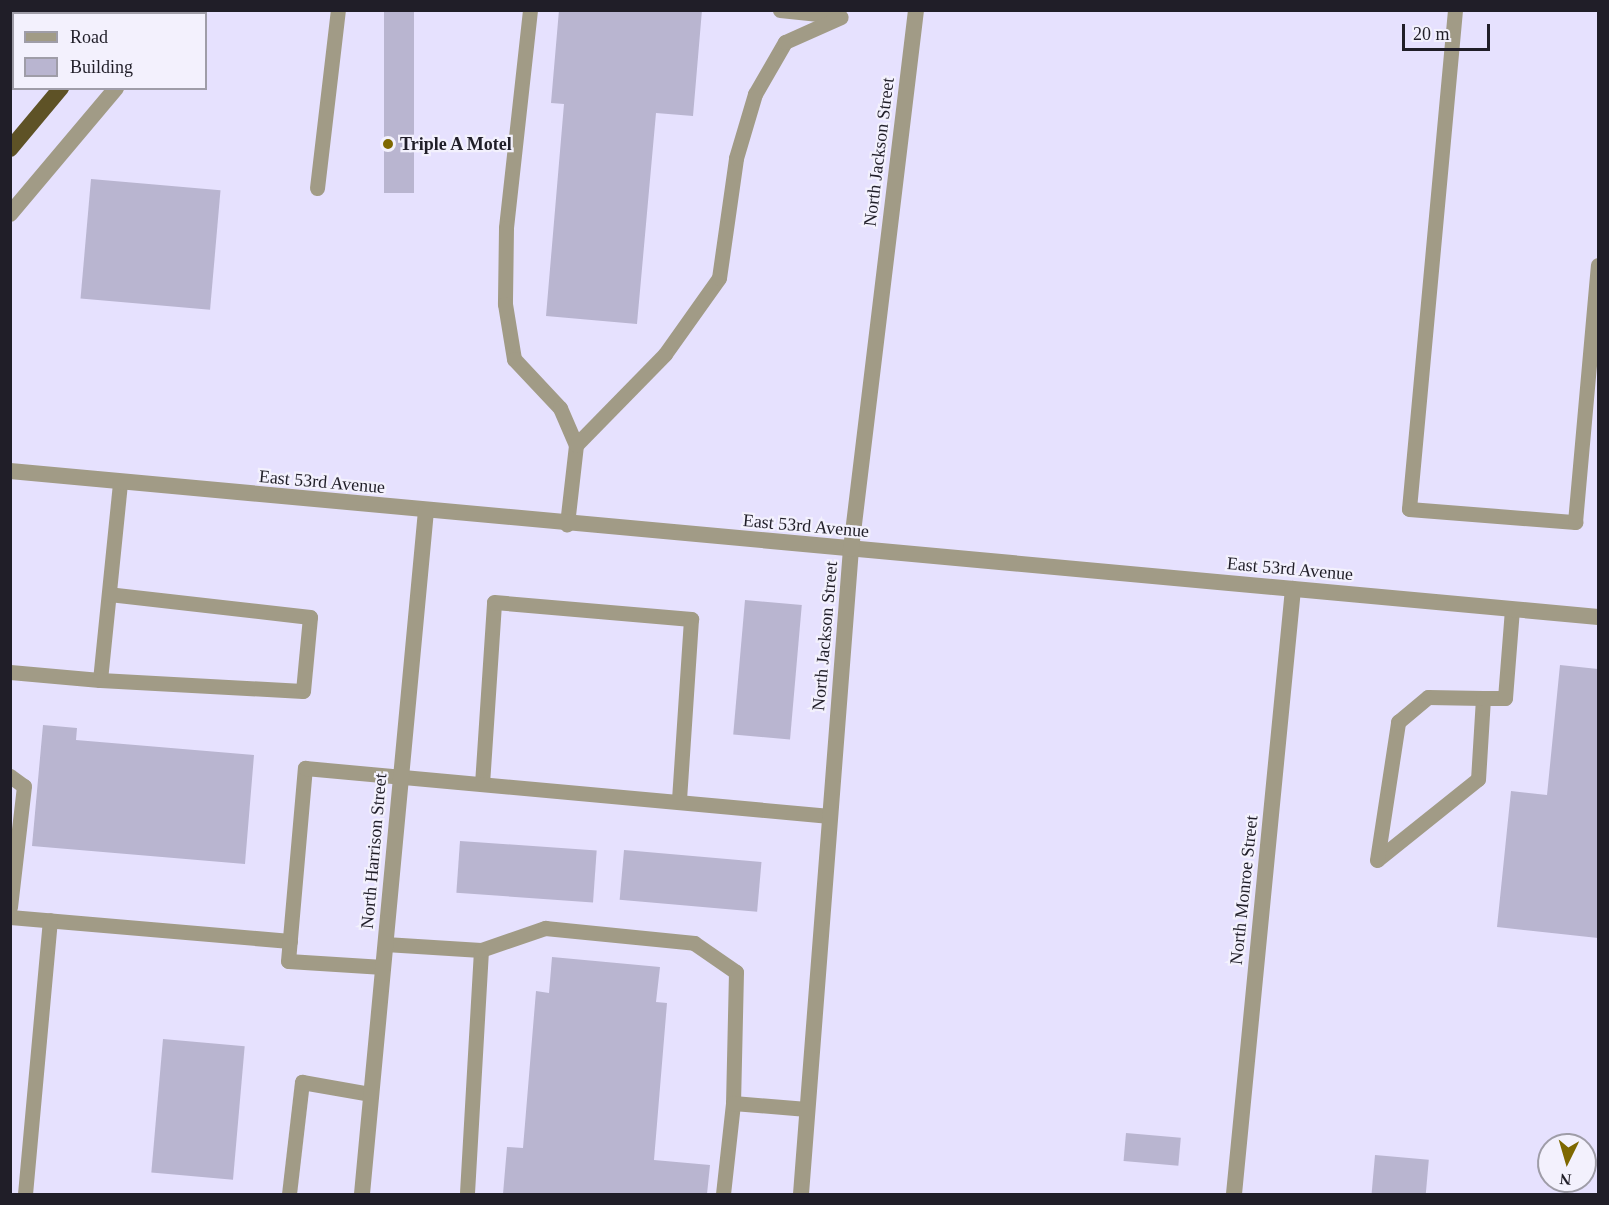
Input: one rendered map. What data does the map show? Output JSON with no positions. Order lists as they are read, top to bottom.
{
  "streets": {
    "street": [
      "North Jackson Street",
      "East 53rd Avenue",
      "North Harrison Street",
      "North Monroe Street"
    ]
  },
  "crossings": [
    ["North Jackson Street", "East 53rd Avenue"],
    ["East 53rd Avenue", "North Harrison Street"],
    ["East 53rd Avenue", "North Monroe Street"]
  ],
  "places": ["Triple A Motel"],
  "legend": ["Road", "Building"],
  "scale_bar": "20 m",
  "north": "bottom"
}
